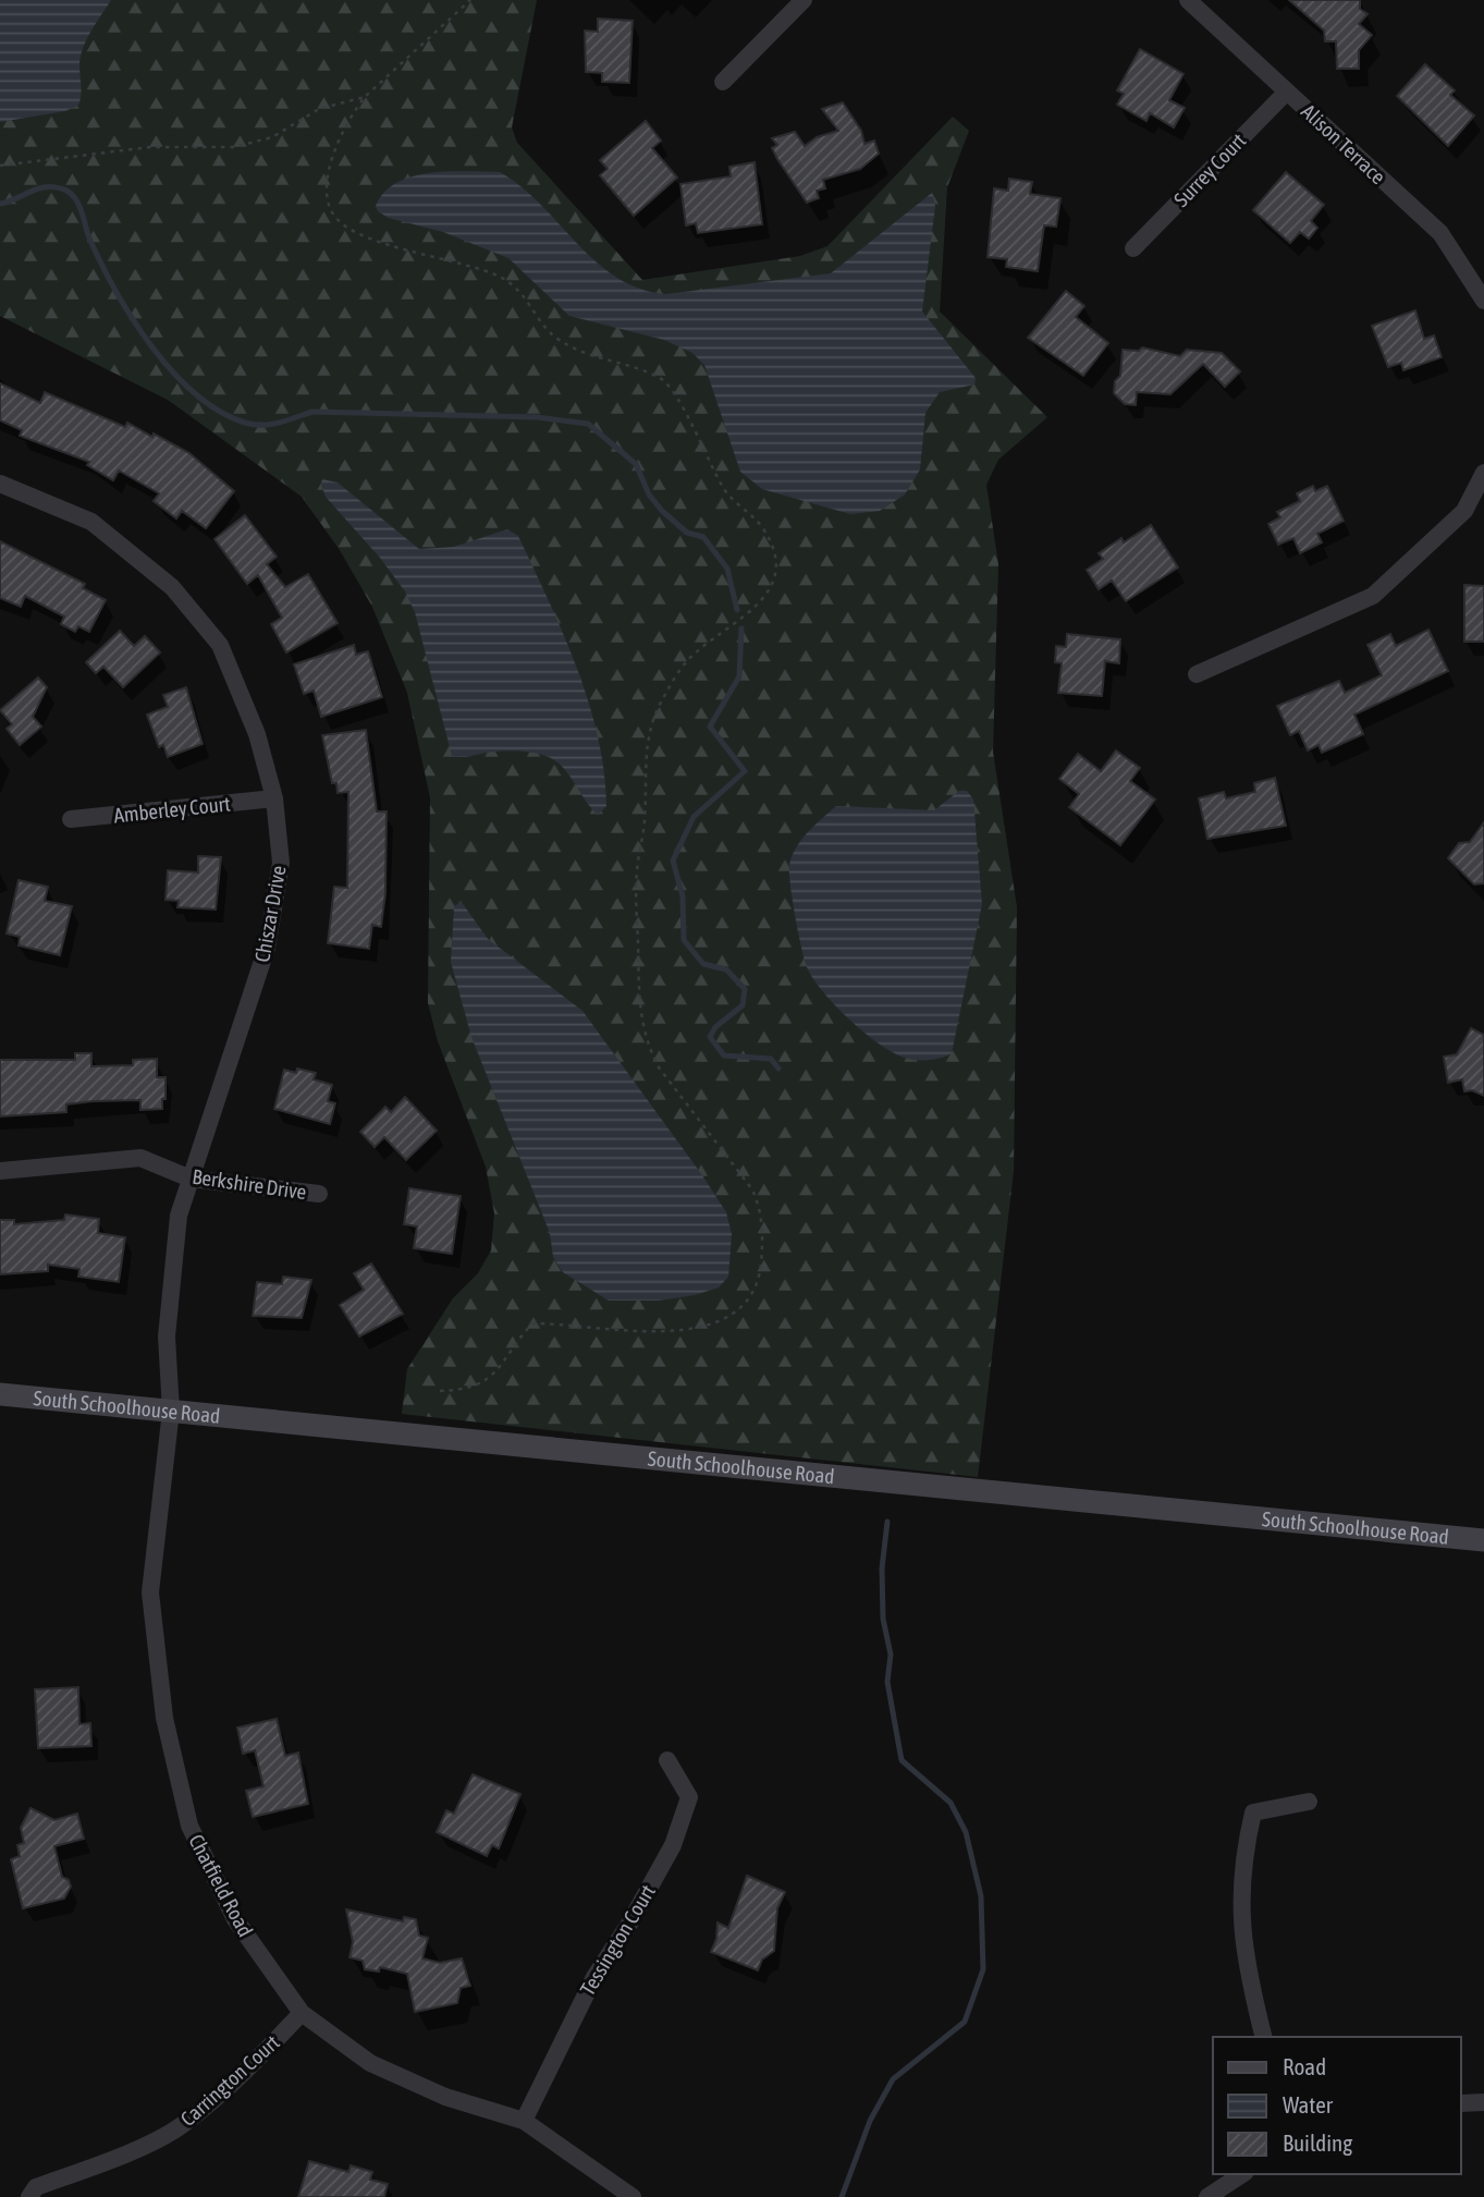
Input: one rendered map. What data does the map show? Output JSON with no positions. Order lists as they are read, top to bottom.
{
  "streets": {
    "street": [
      "Alison Terrace",
      "Surrey Court",
      "Amberley Court",
      "Chiszar Drive",
      "Berkshire Drive",
      "South Schoolhouse Road",
      "Chatfield Road",
      "Tessington Court",
      "Carrington Court"
    ]
  },
  "crossings": [
    ["Alison Terrace", "Surrey Court"],
    ["Amberley Court", "Chiszar Drive"],
    ["Chiszar Drive", "Berkshire Drive"],
    ["Chiszar Drive", "South Schoolhouse Road"],
    ["Chiszar Drive", "Chatfield Road"],
    ["South Schoolhouse Road", "Chatfield Road"],
    ["Chatfield Road", "Tessington Court"],
    ["Chatfield Road", "Carrington Court"]
  ],
  "legend": ["Road", "Water", "Building"]
}
